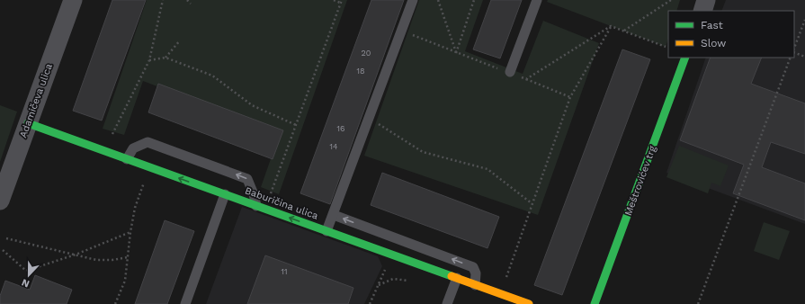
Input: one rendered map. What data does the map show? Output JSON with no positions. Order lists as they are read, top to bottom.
{
  "streets": {
    "street": ["Adamičeva ulica", "Meštrovićev trg", "Baburičina ulica"]
  },
  "crossings": [
    ["Adamičeva ulica", "Baburičina ulica"]
  ],
  "house_numbers": [
    "20",
    "18",
    "16",
    "14",
    "11"
  ],
  "legend": ["Fast", "Slow"],
  "north": "bottom"
}
